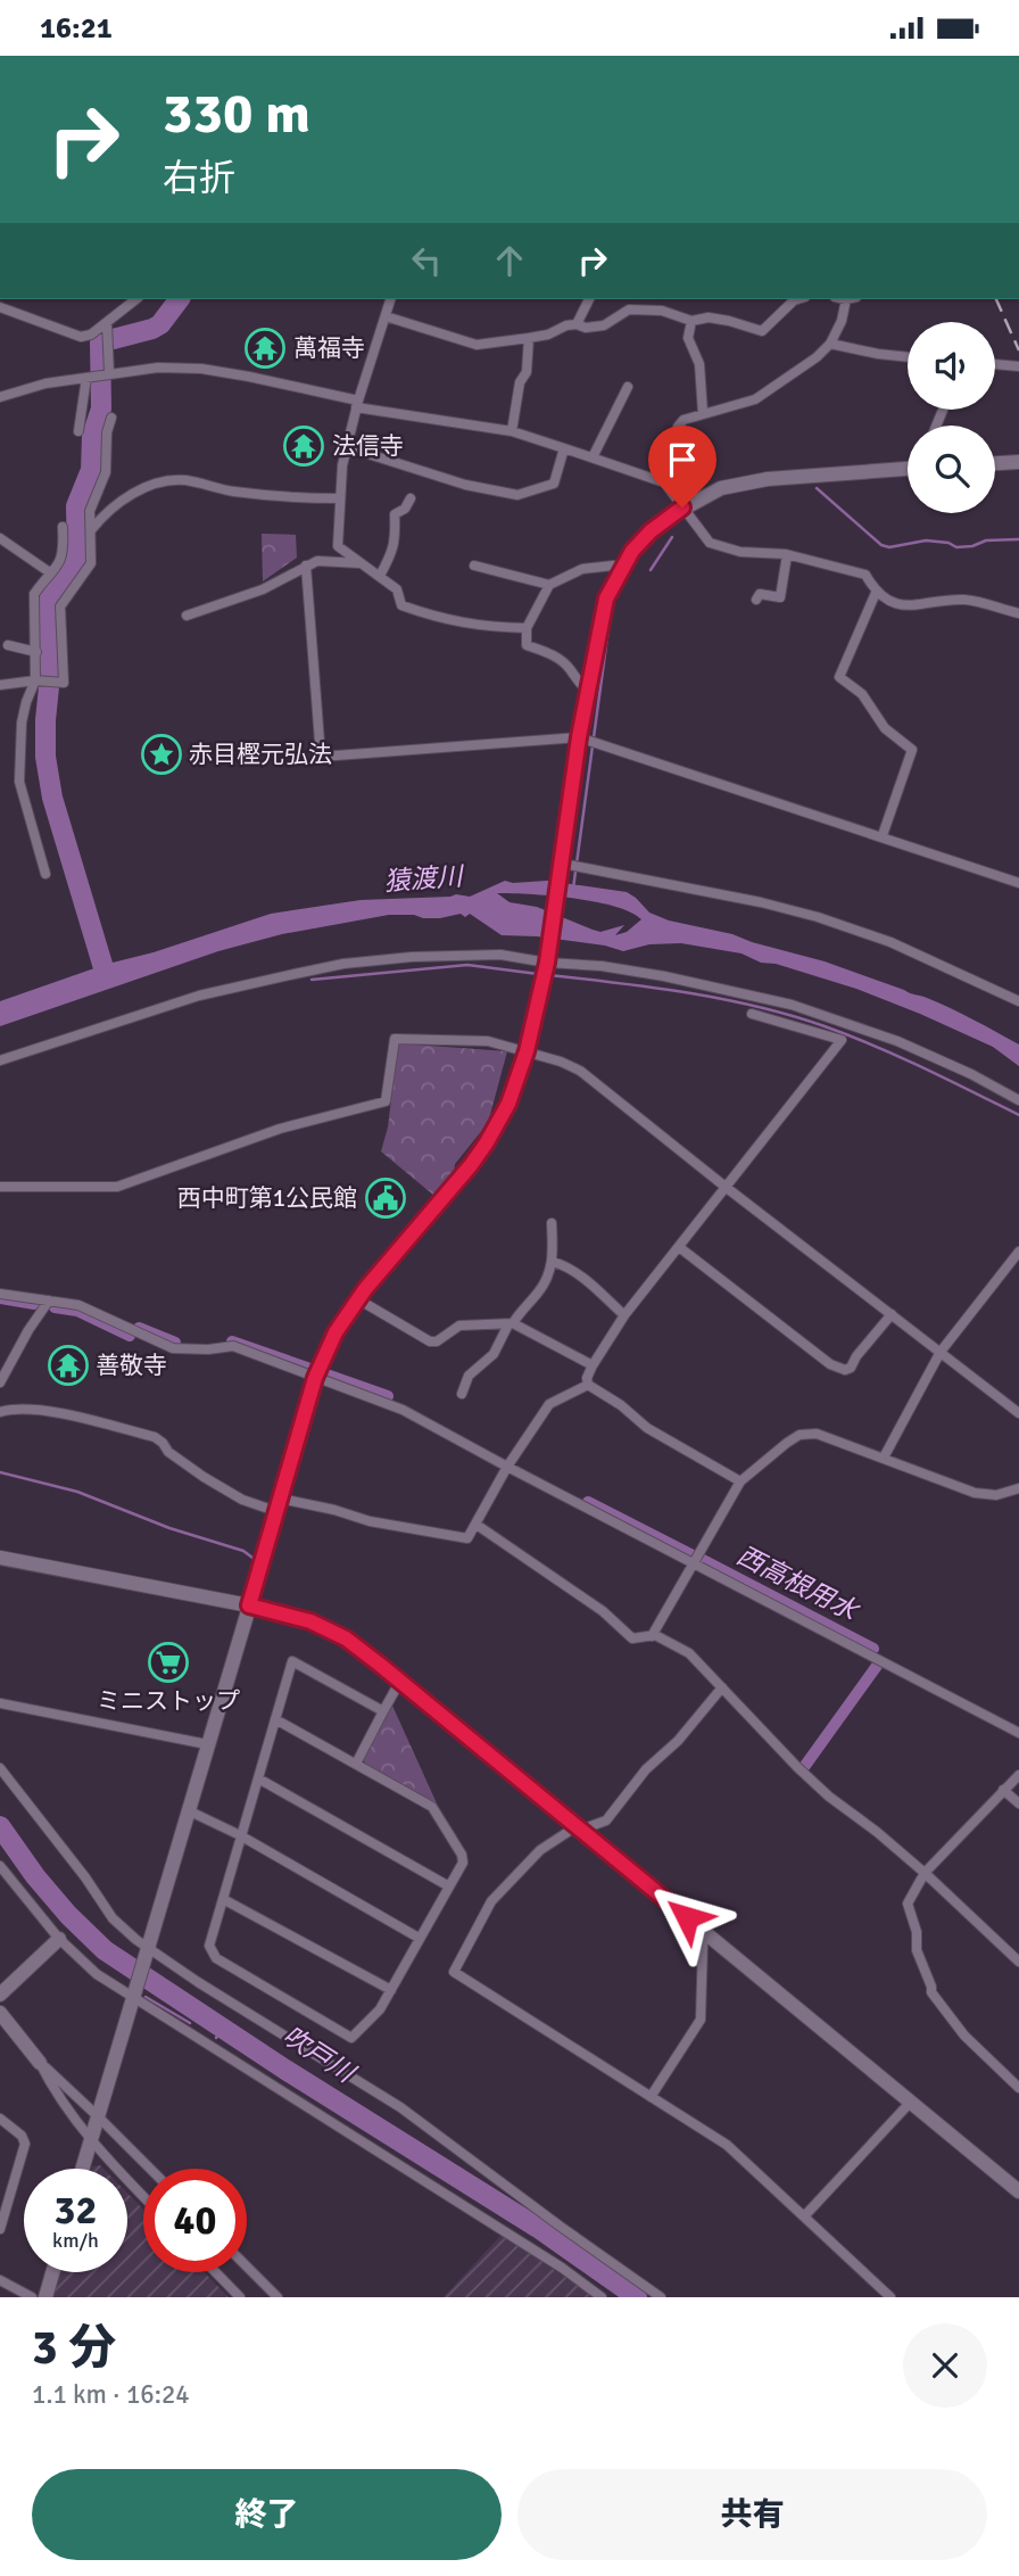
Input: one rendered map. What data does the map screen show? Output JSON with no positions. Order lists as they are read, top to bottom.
{
  "water": ["猿渡川", "西高根用水", "吹戸川"],
  "places": {
    "temple": ["萬福寺", "法信寺", "善敬寺"],
    "place": ["赤目樫元弘法"],
    "public building": ["西中町第1公民館"],
    "supermarket": ["ミニストップ"]
  },
  "page": {
    "status": "16:21",
    "turn": ["330 m", "右折"],
    "speed": "32 km/h",
    "limit": "40",
    "heading": ["3 分", "1.1 km · 16:24"],
    "buttons": ["終了", "共有"]
  }
}
